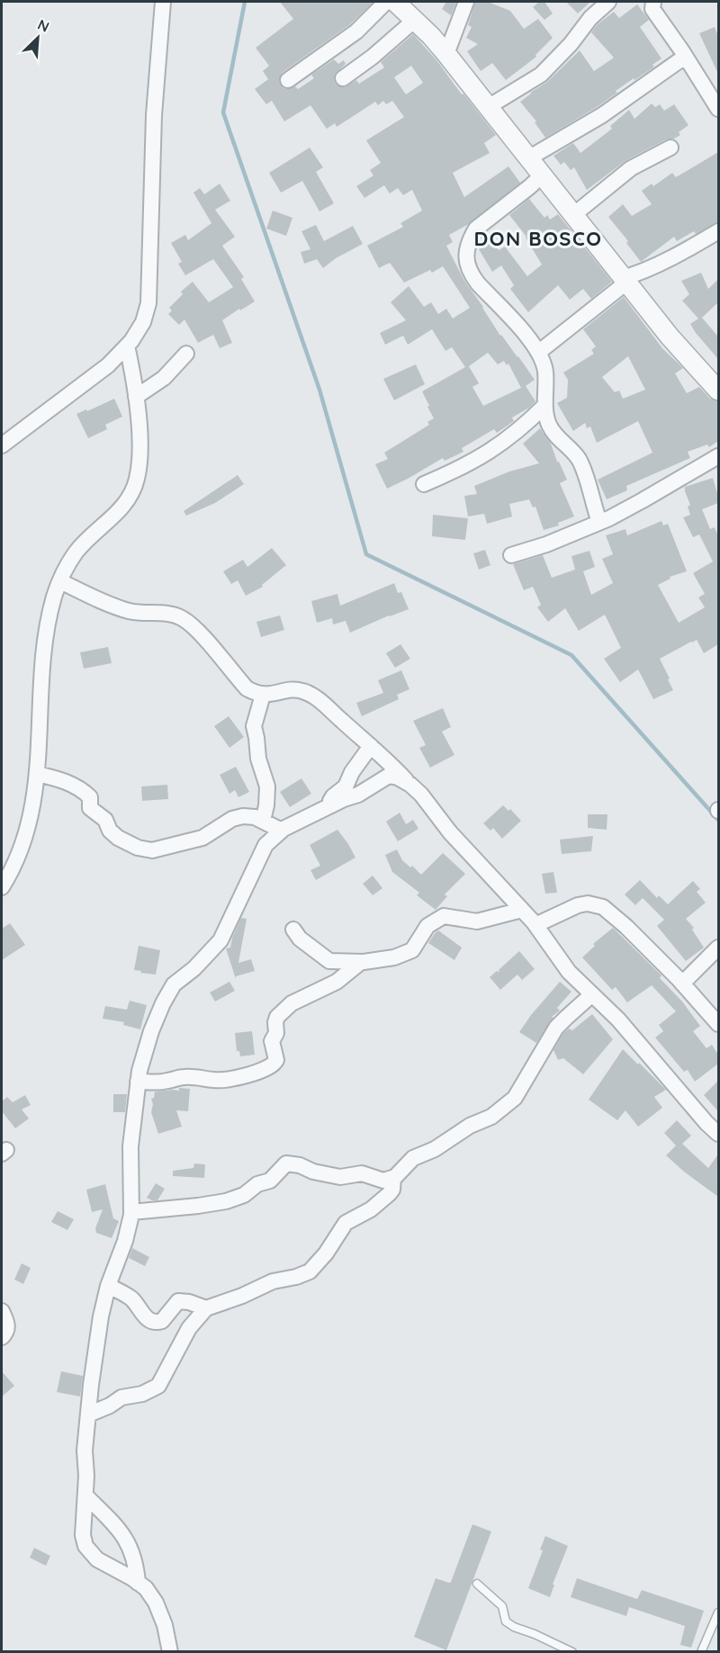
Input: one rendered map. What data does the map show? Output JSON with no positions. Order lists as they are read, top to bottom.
{
  "districts": ["DON BOSCO"],
  "north": "top right"
}
